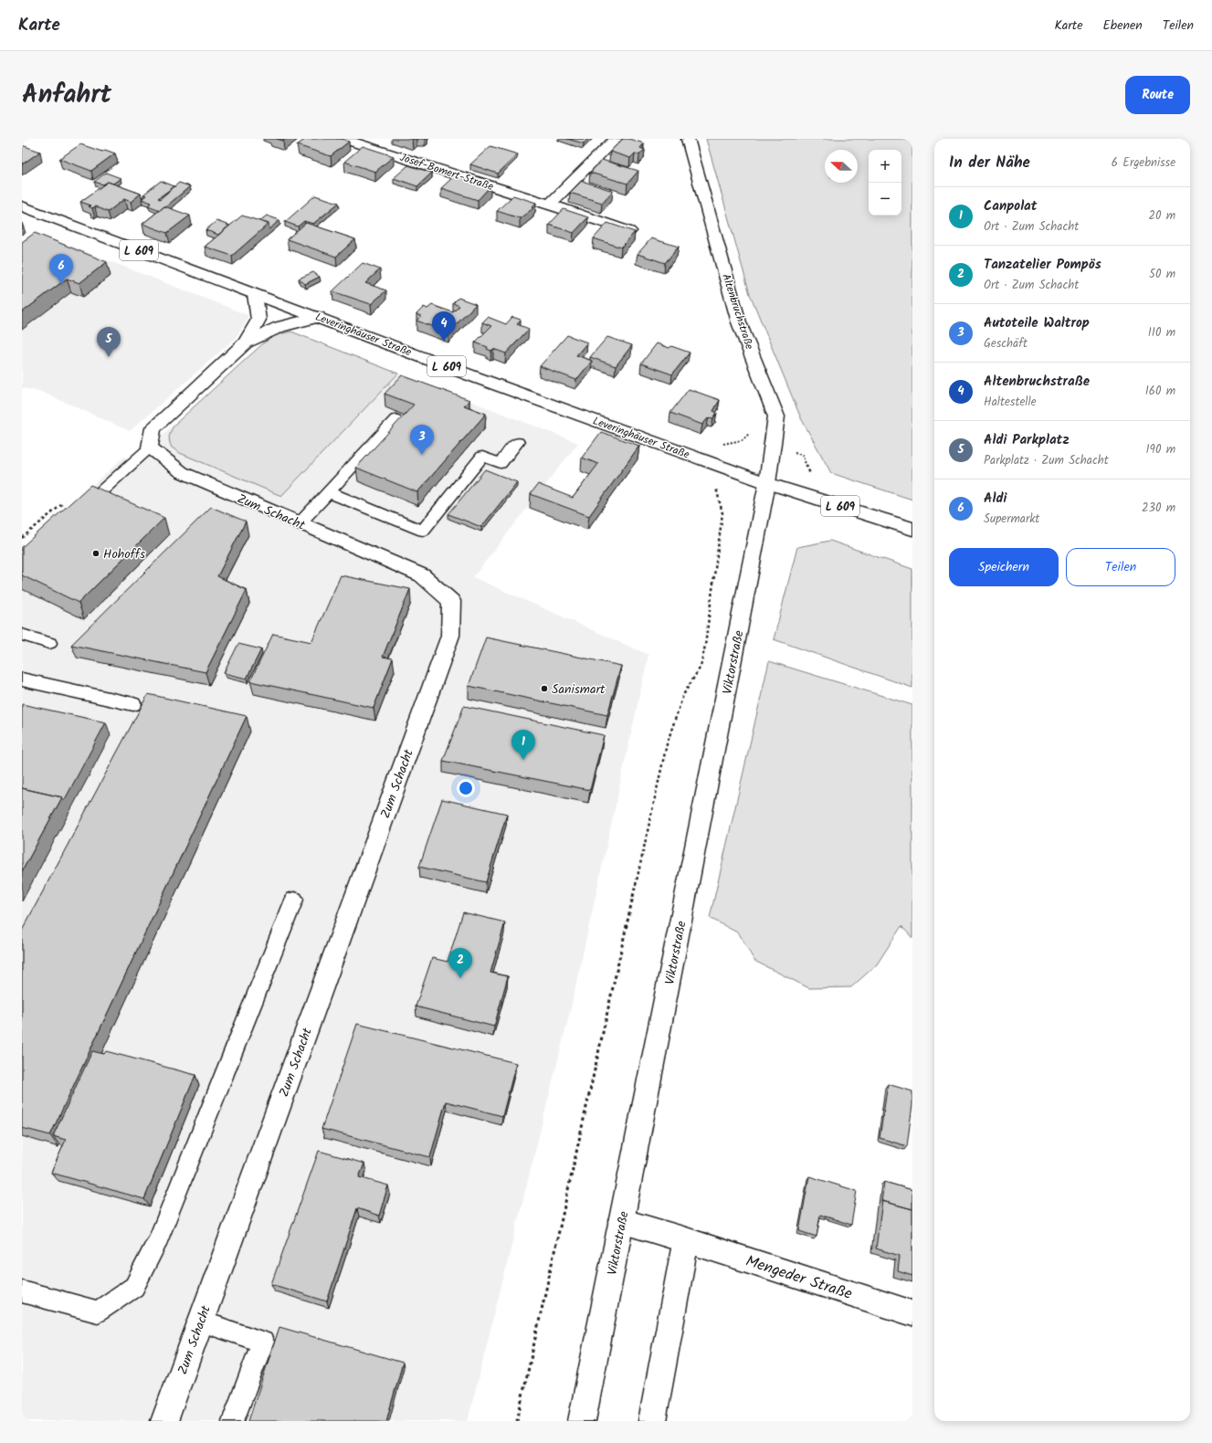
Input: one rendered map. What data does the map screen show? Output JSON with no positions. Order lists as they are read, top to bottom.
{
  "streets": {
    "street": [
      "Josef-Bomert-Straße",
      "L 609",
      "Altenbruchstraße",
      "Leveringhäuser Straße",
      "Zum Schacht",
      "Viktorstraße",
      "Mengeder Straße"
    ]
  },
  "crossings": [
    ["L 609", "Altenbruchstraße"],
    ["L 609", "Leveringhäuser Straße"],
    ["L 609", "Viktorstraße"],
    ["Altenbruchstraße", "Leveringhäuser Straße"],
    ["Altenbruchstraße", "Viktorstraße"],
    ["Leveringhäuser Straße", "Viktorstraße"],
    ["Viktorstraße", "Mengeder Straße"]
  ],
  "places": ["Hohoffs", "Sanismart"],
  "north": "left",
  "page": {
    "header": "Karte",
    "nav": ["Karte", "Ebenen", "Teilen"],
    "title": "Anfahrt",
    "buttons": [
      "Route",
      ["Speichern", "Teilen"]
    ],
    "heading": ["In der Nähe", "6 Ergebnisse"],
    "map_buttons": ["+", "−"],
    "list": [
      {
        "mark": "1",
        "name": "Canpolat",
        "note": "Ort · Zum Schacht",
        "value": "20 m"
      },
      {
        "mark": "2",
        "name": "Tanzatelier Pompös",
        "note": "Ort · Zum Schacht",
        "value": "50 m"
      },
      {
        "mark": "3",
        "name": "Autoteile Waltrop",
        "note": "Geschäft",
        "value": "110 m"
      },
      {
        "mark": "4",
        "name": "Altenbruchstraße",
        "note": "Haltestelle",
        "value": "160 m"
      },
      {
        "mark": "5",
        "name": "Aldi Parkplatz",
        "note": "Parkplatz · Zum Schacht",
        "value": "190 m"
      },
      {
        "mark": "6",
        "name": "Aldi",
        "note": "Supermarkt",
        "value": "230 m"
      }
    ],
    "pins": [
      "6",
      "4",
      "5",
      "3",
      "1",
      "2"
    ]
  }
}
